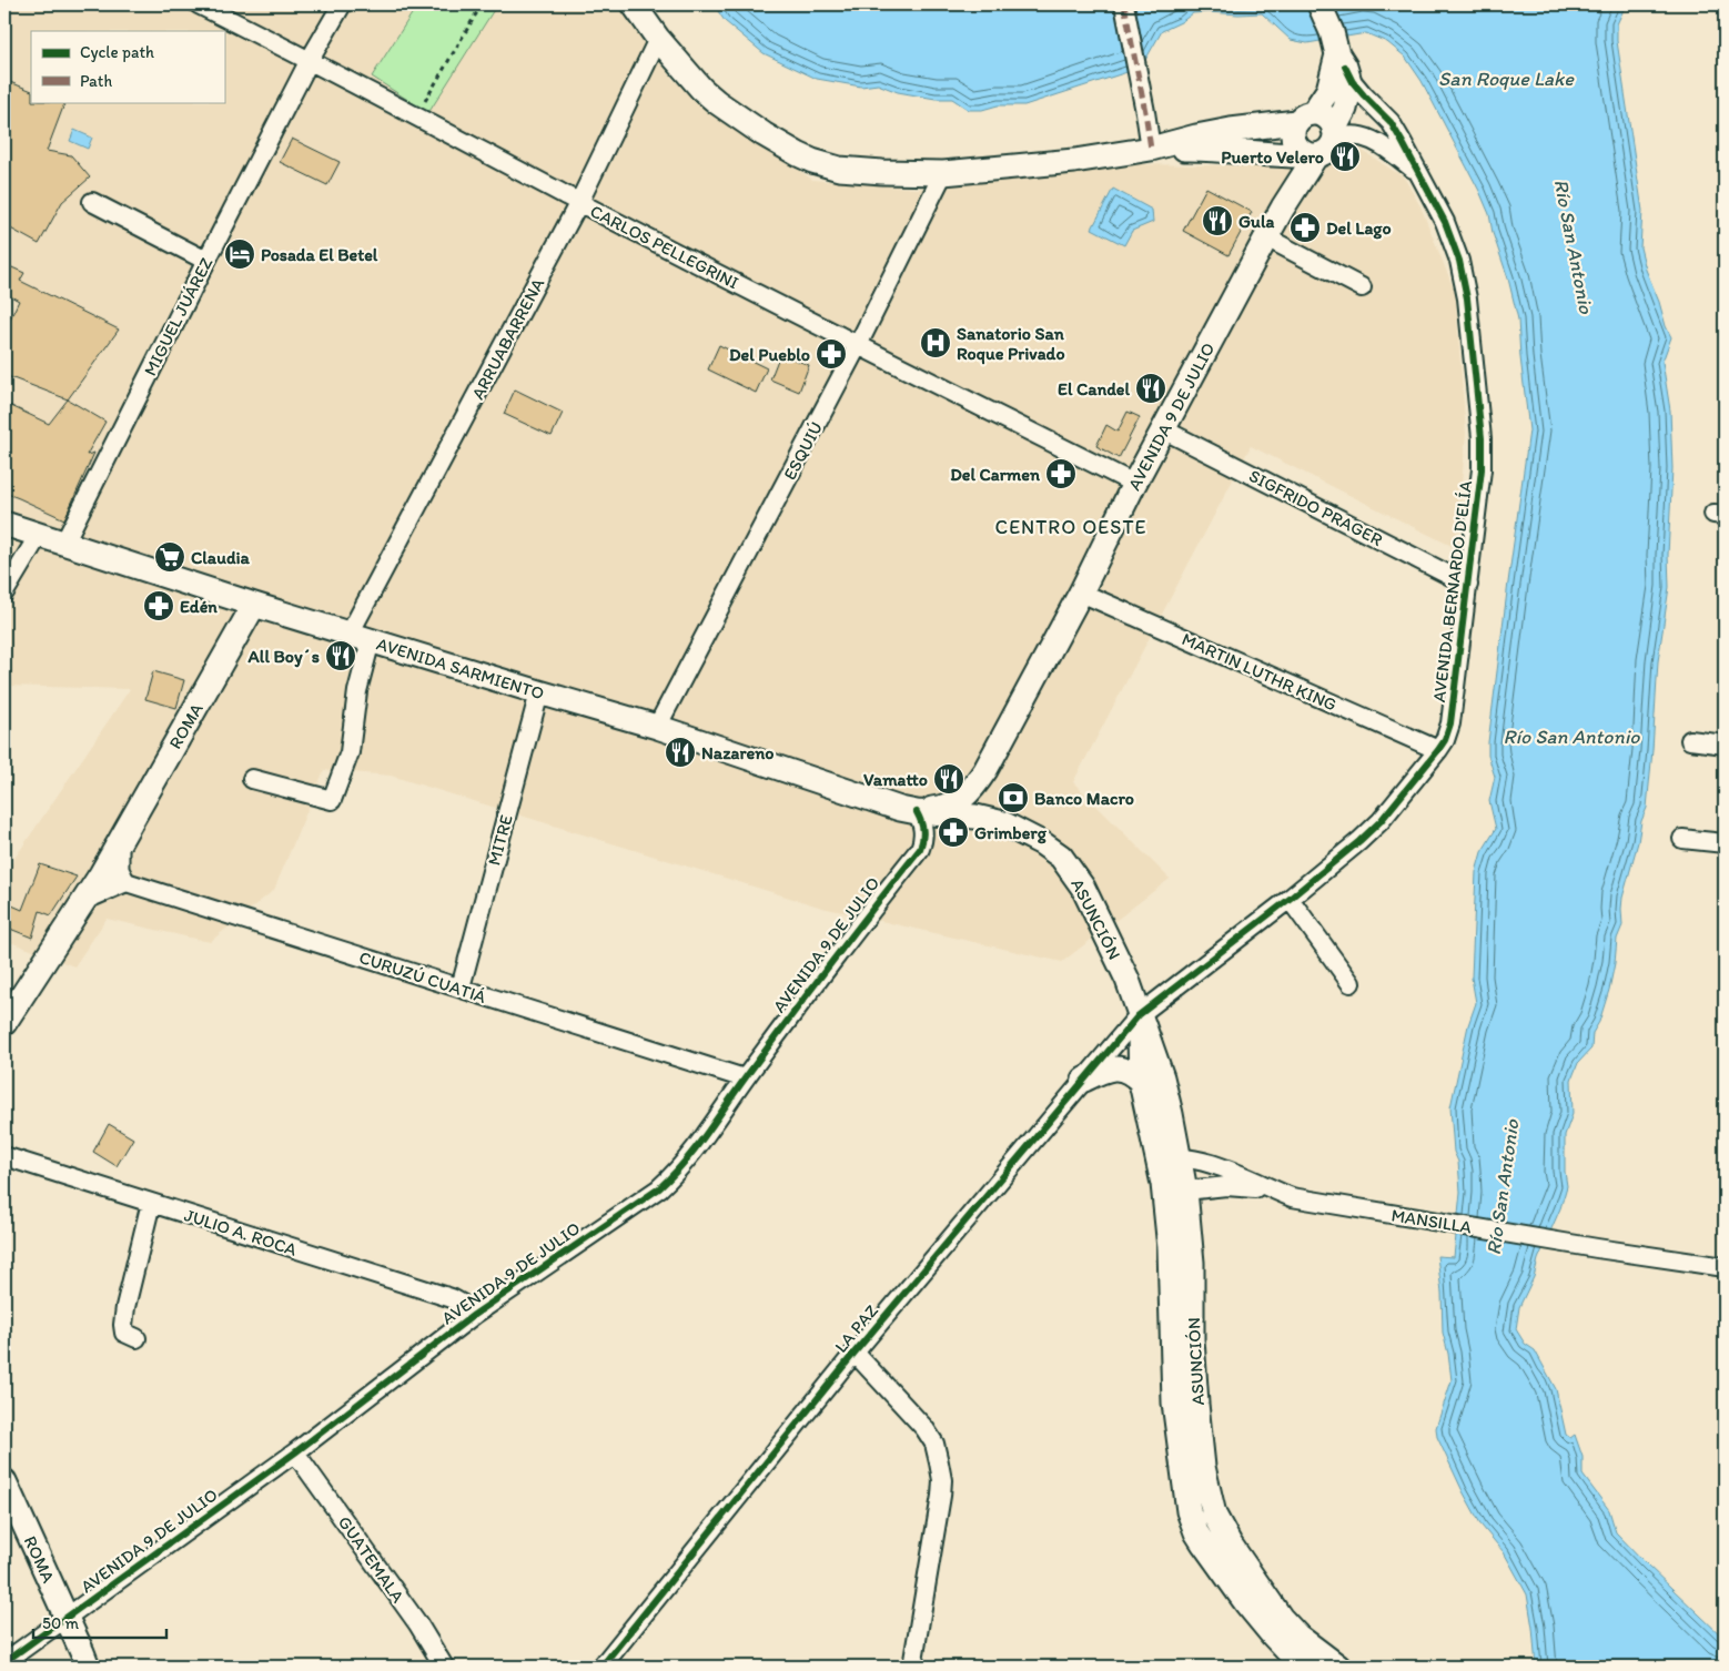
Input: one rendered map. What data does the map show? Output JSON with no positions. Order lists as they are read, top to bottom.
{
  "streets": {
    "main road": [
      "AVENIDA 9 DE JULIO",
      "AVENIDA BERNARDO D'ELÍA",
      "AVENIDA SARMIENTO",
      "ROMA",
      "ASUNCIÓN"
    ],
    "street": [
      "CARLOS PELLEGRINI",
      "MIGUEL JUÁREZ",
      "ARRUABARRENA",
      "ESQUIÚ",
      "SIGFRIDO PRAGER",
      "MARTIN LUTHR KING",
      "MITRE",
      "CURUZÚ CUATIÁ",
      "MANSILLA",
      "JULIO A. ROCA",
      "LA PAZ",
      "GUATEMALA"
    ]
  },
  "crossings": [
    ["CARLOS PELLEGRINI", "MIGUEL JUÁREZ"],
    ["CARLOS PELLEGRINI", "ARRUABARRENA"],
    ["CARLOS PELLEGRINI", "AVENIDA 9 DE JULIO"],
    ["CARLOS PELLEGRINI", "ESQUIÚ"],
    ["MIGUEL JUÁREZ", "AVENIDA SARMIENTO"],
    ["ARRUABARRENA", "AVENIDA BERNARDO D'ELÍA"],
    ["ARRUABARRENA", "AVENIDA SARMIENTO"],
    ["AVENIDA 9 DE JULIO", "SIGFRIDO PRAGER"],
    ["AVENIDA 9 DE JULIO", "AVENIDA BERNARDO D'ELÍA"],
    ["AVENIDA 9 DE JULIO", "AVENIDA SARMIENTO"],
    ["AVENIDA 9 DE JULIO", "MARTIN LUTHR KING"],
    ["AVENIDA 9 DE JULIO", "ROMA"],
    ["AVENIDA 9 DE JULIO", "ASUNCIÓN"],
    ["AVENIDA 9 DE JULIO", "CURUZÚ CUATIÁ"],
    ["AVENIDA 9 DE JULIO", "JULIO A. ROCA"],
    ["AVENIDA 9 DE JULIO", "GUATEMALA"],
    ["ESQUIÚ", "AVENIDA BERNARDO D'ELÍA"],
    ["ESQUIÚ", "AVENIDA SARMIENTO"],
    ["SIGFRIDO PRAGER", "AVENIDA BERNARDO D'ELÍA"],
    ["AVENIDA BERNARDO D'ELÍA", "MARTIN LUTHR KING"],
    ["AVENIDA BERNARDO D'ELÍA", "ASUNCIÓN"],
    ["AVENIDA BERNARDO D'ELÍA", "LA PAZ"],
    ["AVENIDA SARMIENTO", "ROMA"],
    ["AVENIDA SARMIENTO", "MITRE"],
    ["AVENIDA SARMIENTO", "ASUNCIÓN"],
    ["ROMA", "CURUZÚ CUATIÁ"],
    ["MITRE", "CURUZÚ CUATIÁ"],
    ["ASUNCIÓN", "MANSILLA"],
    ["ASUNCIÓN", "LA PAZ"]
  ],
  "districts": ["CENTRO OESTE"],
  "water": ["San Roque Lake", "Río San Antonio"],
  "places": {
    "restaurant": [
      "Puerto Velero",
      "Gula",
      "El Candel",
      "All Boy´s",
      "Nazareno",
      "Vamatto"
    ],
    "pharmacy": [
      "Del Lago",
      "Del Pueblo",
      "Del Carmen",
      "Edén",
      "Grimberg"
    ],
    "hotel": ["Posada El Betel"],
    "hospital": ["Sanatorio San Roque Privado"],
    "supermarket": ["Claudia"],
    "bank": ["Banco Macro"]
  },
  "legend": ["Cycle path", "Path"],
  "scale_bar": "50 m"
}
